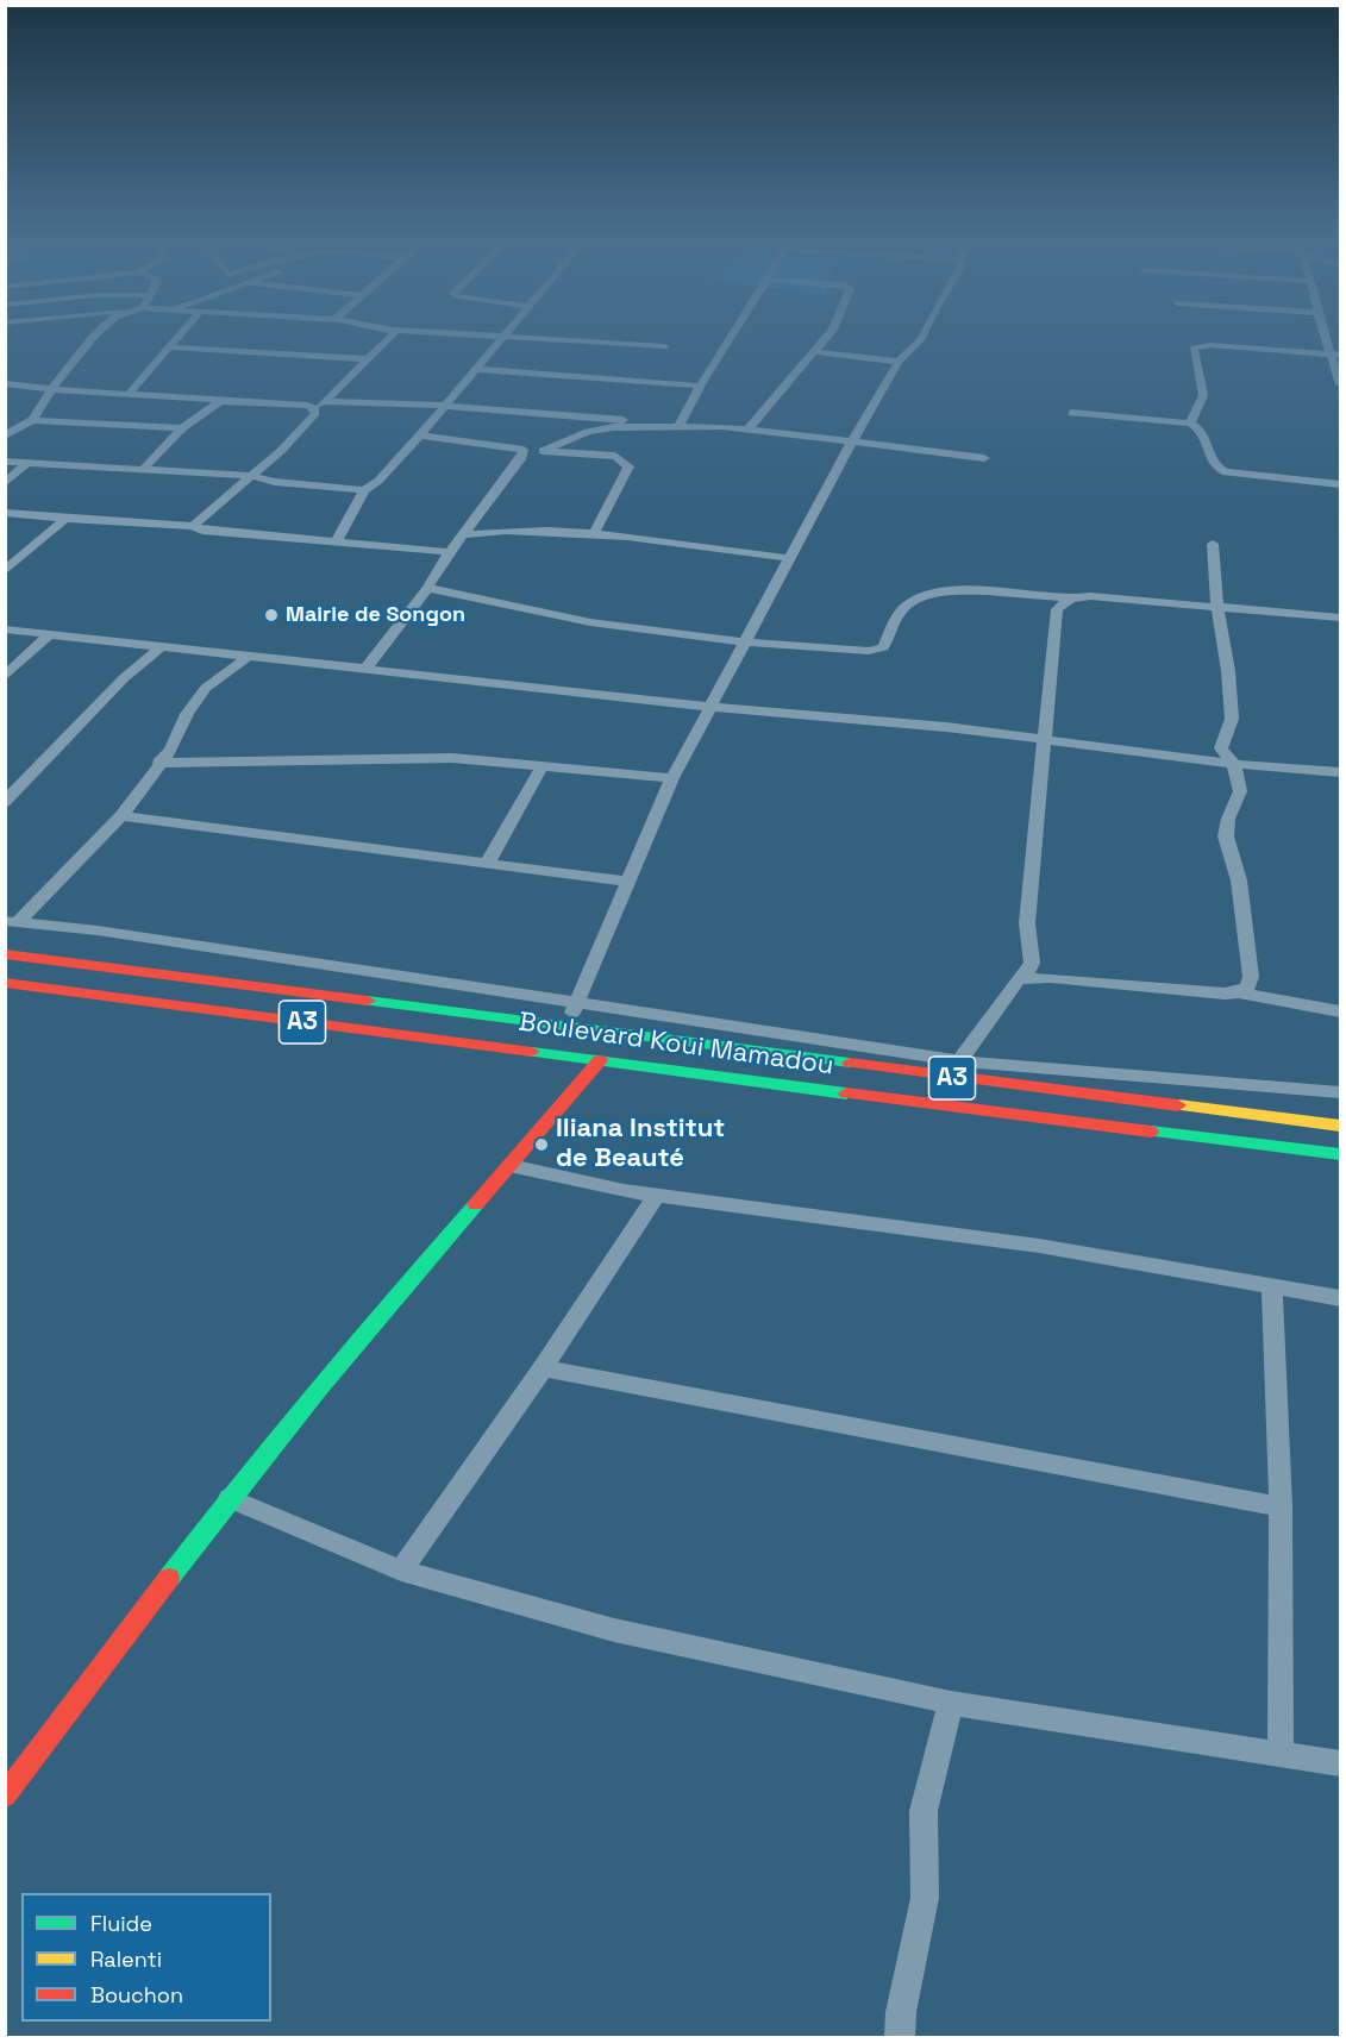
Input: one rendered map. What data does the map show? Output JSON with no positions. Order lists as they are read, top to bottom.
{
  "streets": {
    "main road": ["A3", "Boulevard Koui Mamadou"]
  },
  "places": ["Mairie de Songon", "Iliana Institut de Beauté"],
  "legend": ["Fluide", "Ralenti", "Bouchon"]
}
